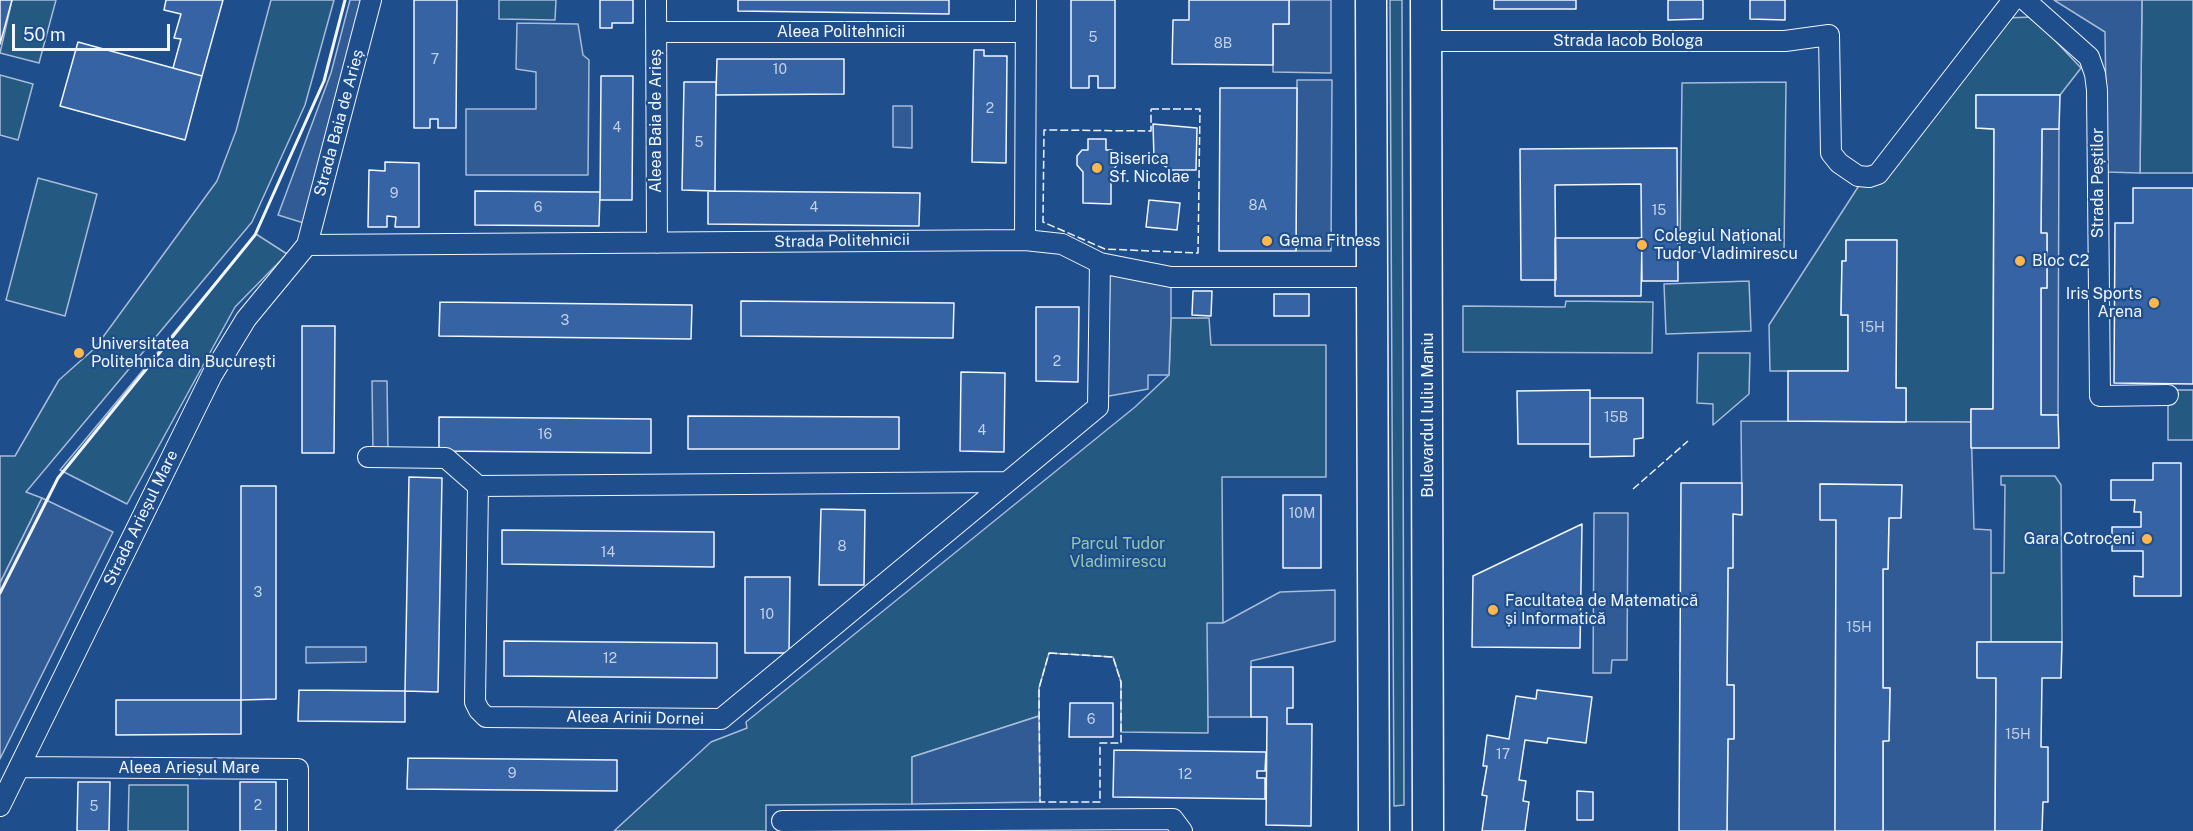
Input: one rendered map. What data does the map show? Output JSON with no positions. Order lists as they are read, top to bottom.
{
  "streets": {
    "main road": ["Bulevardul Iuliu Maniu"],
    "street": [
      "Aleea Politehnicii",
      "Strada Iacob Bologa",
      "Aleea Baia de Arieș",
      "Strada Baia de Arieș",
      "Strada Peștilor",
      "Strada Politehnicii",
      "Strada Arieșul Mare",
      "Aleea Arinii Dornei",
      "Aleea Arieșul Mare"
    ]
  },
  "crossings": [
    ["Aleea Politehnicii", "Aleea Baia de Arieș"],
    ["Strada Iacob Bologa", "Bulevardul Iuliu Maniu"],
    ["Aleea Baia de Arieș", "Strada Politehnicii"],
    ["Strada Baia de Arieș", "Strada Politehnicii"],
    ["Strada Baia de Arieș", "Strada Arieșul Mare"],
    ["Strada Politehnicii", "Strada Arieșul Mare"],
    ["Strada Politehnicii", "Aleea Arinii Dornei"],
    ["Strada Arieșul Mare", "Aleea Arieșul Mare"]
  ],
  "parks": ["Parcul Tudor Vladimirescu"],
  "places": [
    "Biserica Sf. Nicolae",
    "Gema Fitness",
    "Colegiul Național Tudor Vladimirescu",
    "Bloc C2",
    "Iris Sports Arena",
    "Universitatea Politehnica din București",
    "Gara Cotroceni",
    "Facultatea de Matematică și Informatică"
  ],
  "house_numbers": [
    "5",
    "8B",
    "7",
    "10",
    "2",
    "4",
    "5",
    "9",
    "8A",
    "6",
    "4",
    "15",
    "3",
    "15H",
    "2",
    "15B",
    "4",
    "16",
    "10M",
    "8",
    "14",
    "3",
    "10",
    "15H",
    "12",
    "6",
    "15H",
    "17",
    "9",
    "12",
    "2",
    "5"
  ],
  "scale_bar": "50 m"
}
